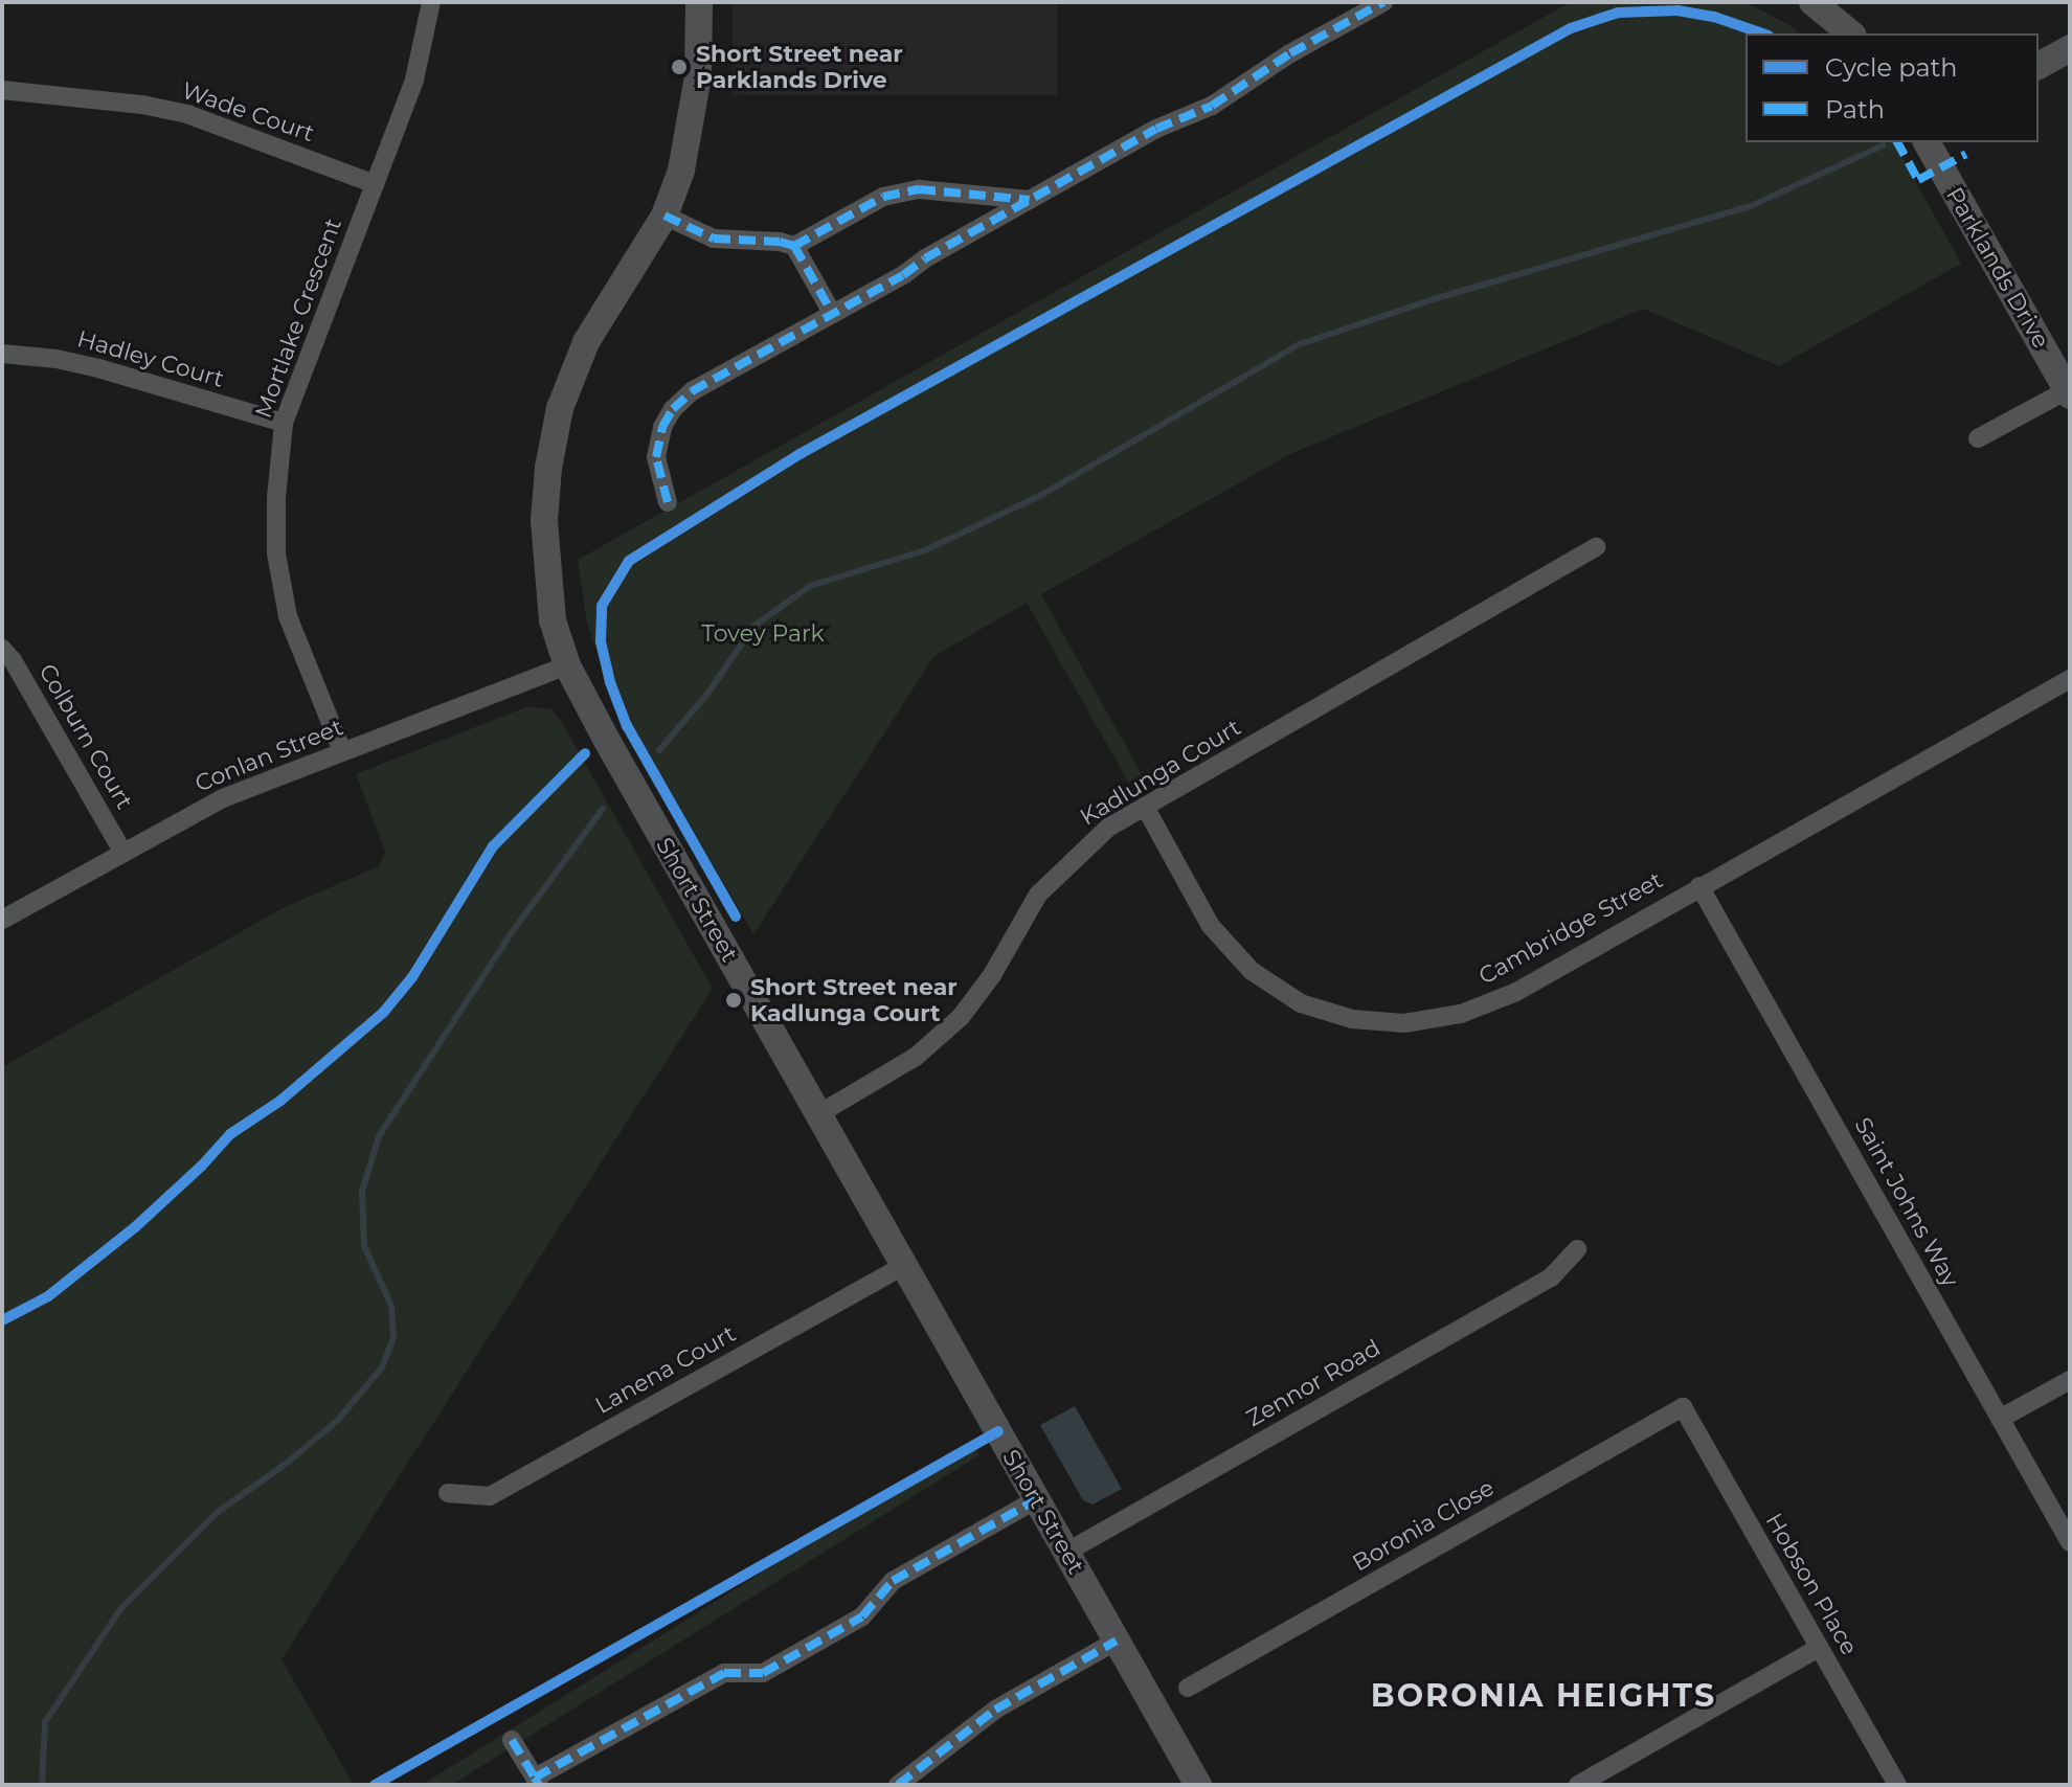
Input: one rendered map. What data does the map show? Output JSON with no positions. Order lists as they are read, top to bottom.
{
  "streets": {
    "street": [
      "Wade Court",
      "Parklands Drive",
      "Mortlake Crescent",
      "Hadley Court",
      "Colburn Court",
      "Conlan Street",
      "Kadlunga Court",
      "Short Street",
      "Cambridge Street",
      "Saint Johns Way",
      "Lanena Court",
      "Zennor Road",
      "Boronia Close",
      "Hobson Place"
    ]
  },
  "crossings": [
    ["Wade Court", "Mortlake Crescent"],
    ["Mortlake Crescent", "Hadley Court"],
    ["Mortlake Crescent", "Conlan Street"],
    ["Colburn Court", "Conlan Street"],
    ["Conlan Street", "Short Street"],
    ["Kadlunga Court", "Short Street"],
    ["Kadlunga Court", "Cambridge Street"],
    ["Short Street", "Lanena Court"],
    ["Short Street", "Zennor Road"],
    ["Cambridge Street", "Saint Johns Way"],
    ["Boronia Close", "Hobson Place"]
  ],
  "districts": ["BORONIA HEIGHTS"],
  "parks": ["Tovey Park"],
  "places": ["Short Street near Parklands Drive", "Short Street near Kadlunga Court"],
  "legend": ["Cycle path", "Path"]
}
